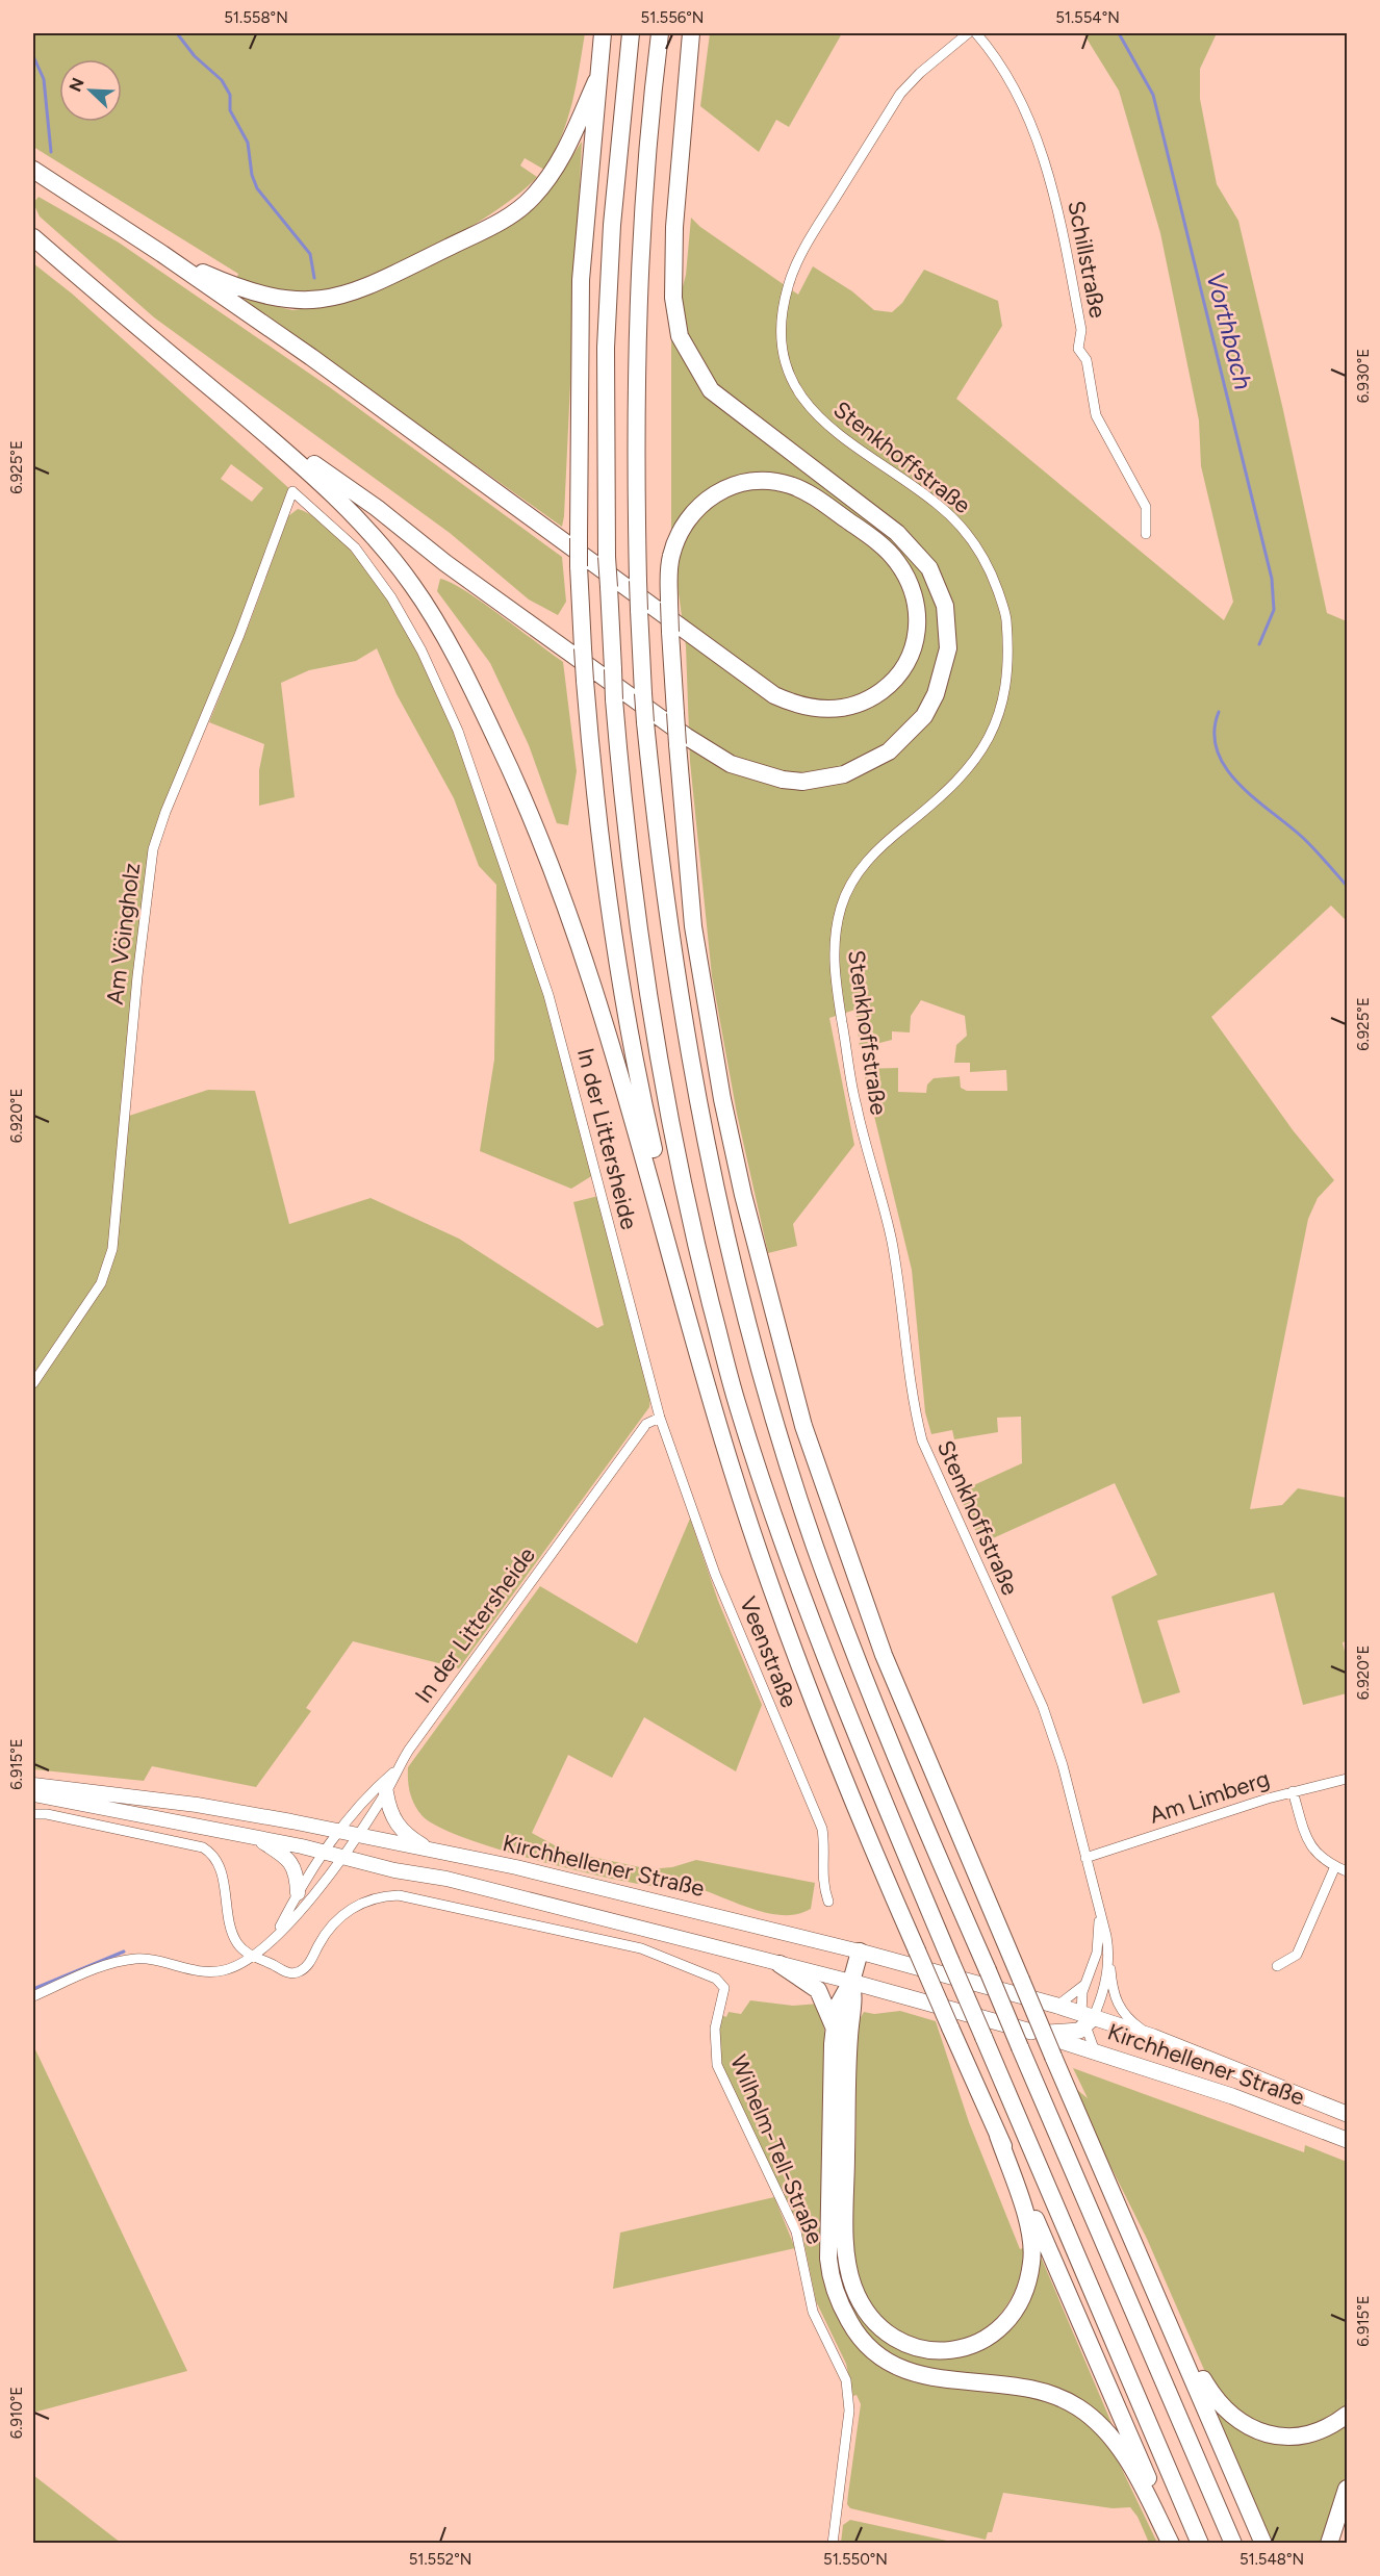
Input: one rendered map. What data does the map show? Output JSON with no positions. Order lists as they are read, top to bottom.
{
  "streets": {
    "main road": ["Kirchhellener Straße"],
    "street": [
      "Schillstraße",
      "Stenkhoffstraße",
      "Am Vöingholz",
      "In der Littersheide",
      "Veenstraße",
      "Am Limberg",
      "Wilhelm-Tell-Straße"
    ]
  },
  "crossings": [
    ["Stenkhoffstraße", "Am Limberg"],
    ["Stenkhoffstraße", "Kirchhellener Straße"],
    ["Am Vöingholz", "In der Littersheide"],
    ["In der Littersheide", "Veenstraße"],
    ["In der Littersheide", "Kirchhellener Straße"],
    ["In der Littersheide", "Wilhelm-Tell-Straße"]
  ],
  "water": ["Vorthbach"],
  "north": "top left",
  "coordinates": [
    "51.558°N",
    "51.556°N",
    "51.554°N",
    "6.930°E",
    "6.925°E",
    "6.920°E",
    "6.915°E",
    "6.910°E",
    "51.552°N",
    "51.550°N",
    "51.548°N"
  ]
}
